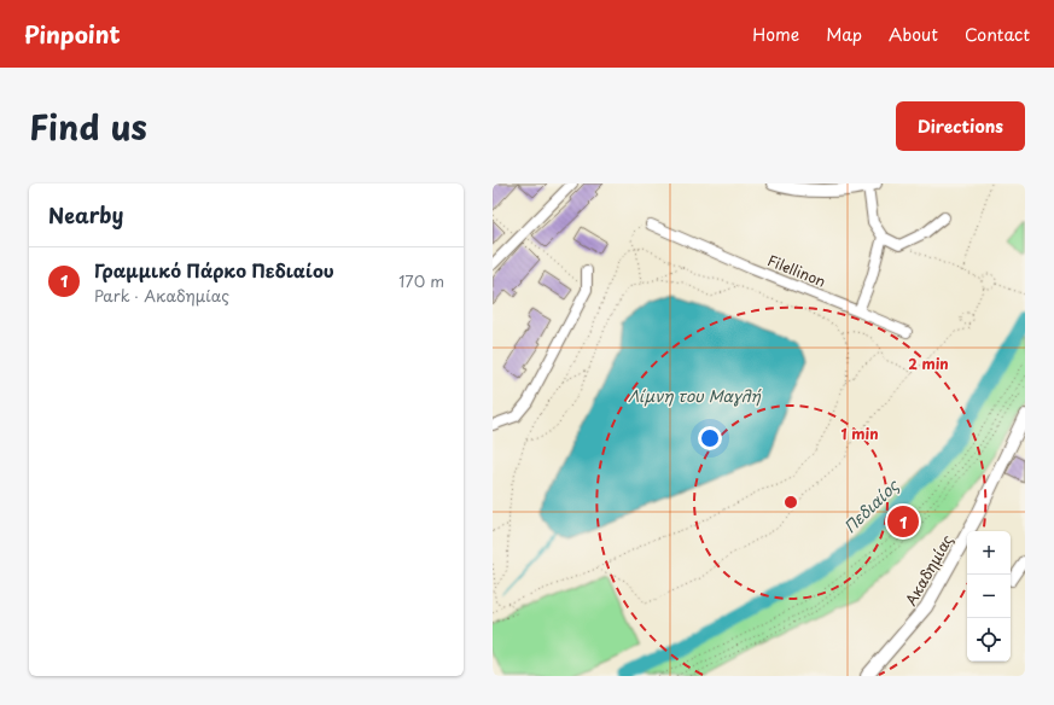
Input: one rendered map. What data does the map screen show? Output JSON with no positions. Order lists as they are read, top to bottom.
{
  "streets": {
    "street": ["Filellinon", "Ακαδημίας"]
  },
  "water": ["Λίμνη του Μαγλή", "Πεδιαίος"],
  "page": {
    "header": "Pinpoint",
    "nav": [
      "Home",
      "Map",
      "About",
      "Contact"
    ],
    "title": "Find us",
    "buttons": "Directions",
    "heading": "Nearby",
    "list": [
      {
        "mark": "1",
        "name": "Γραμμικό Πάρκο Πεδιαίου",
        "note": "Park · Ακαδημίας",
        "value": "170 m"
      }
    ],
    "pins": "1",
    "map_buttons": ["+", "−"]
  },
  "rings": ["2 min", "1 min"]
}
